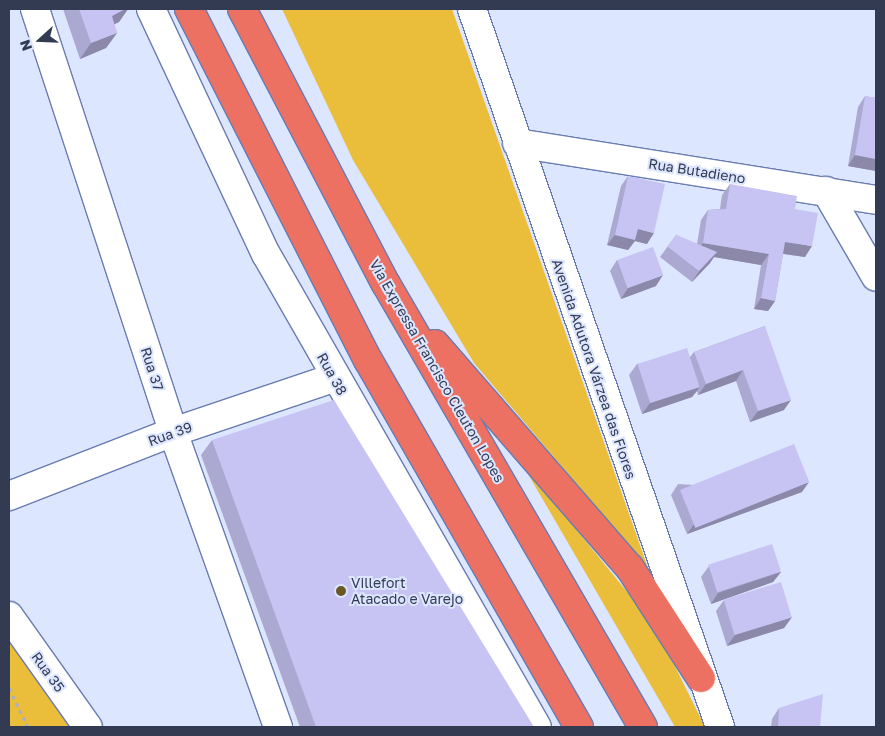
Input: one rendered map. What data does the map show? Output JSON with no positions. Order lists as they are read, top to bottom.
{
  "streets": {
    "highway": ["Via Expressa Francisco Cleuton Lopes"],
    "street": [
      "Rua Butadieno",
      "Rua 37",
      "Avenida Adutora Várzea das Flores",
      "Rua 38",
      "Rua 39",
      "Rua 35"
    ]
  },
  "crossings": [
    ["Rua Butadieno", "Avenida Adutora Várzea das Flores"],
    ["Rua 37", "Rua 39"],
    ["Rua 38", "Rua 39"]
  ],
  "places": ["Villefort Atacado e Varejo"],
  "north": "left"
}
